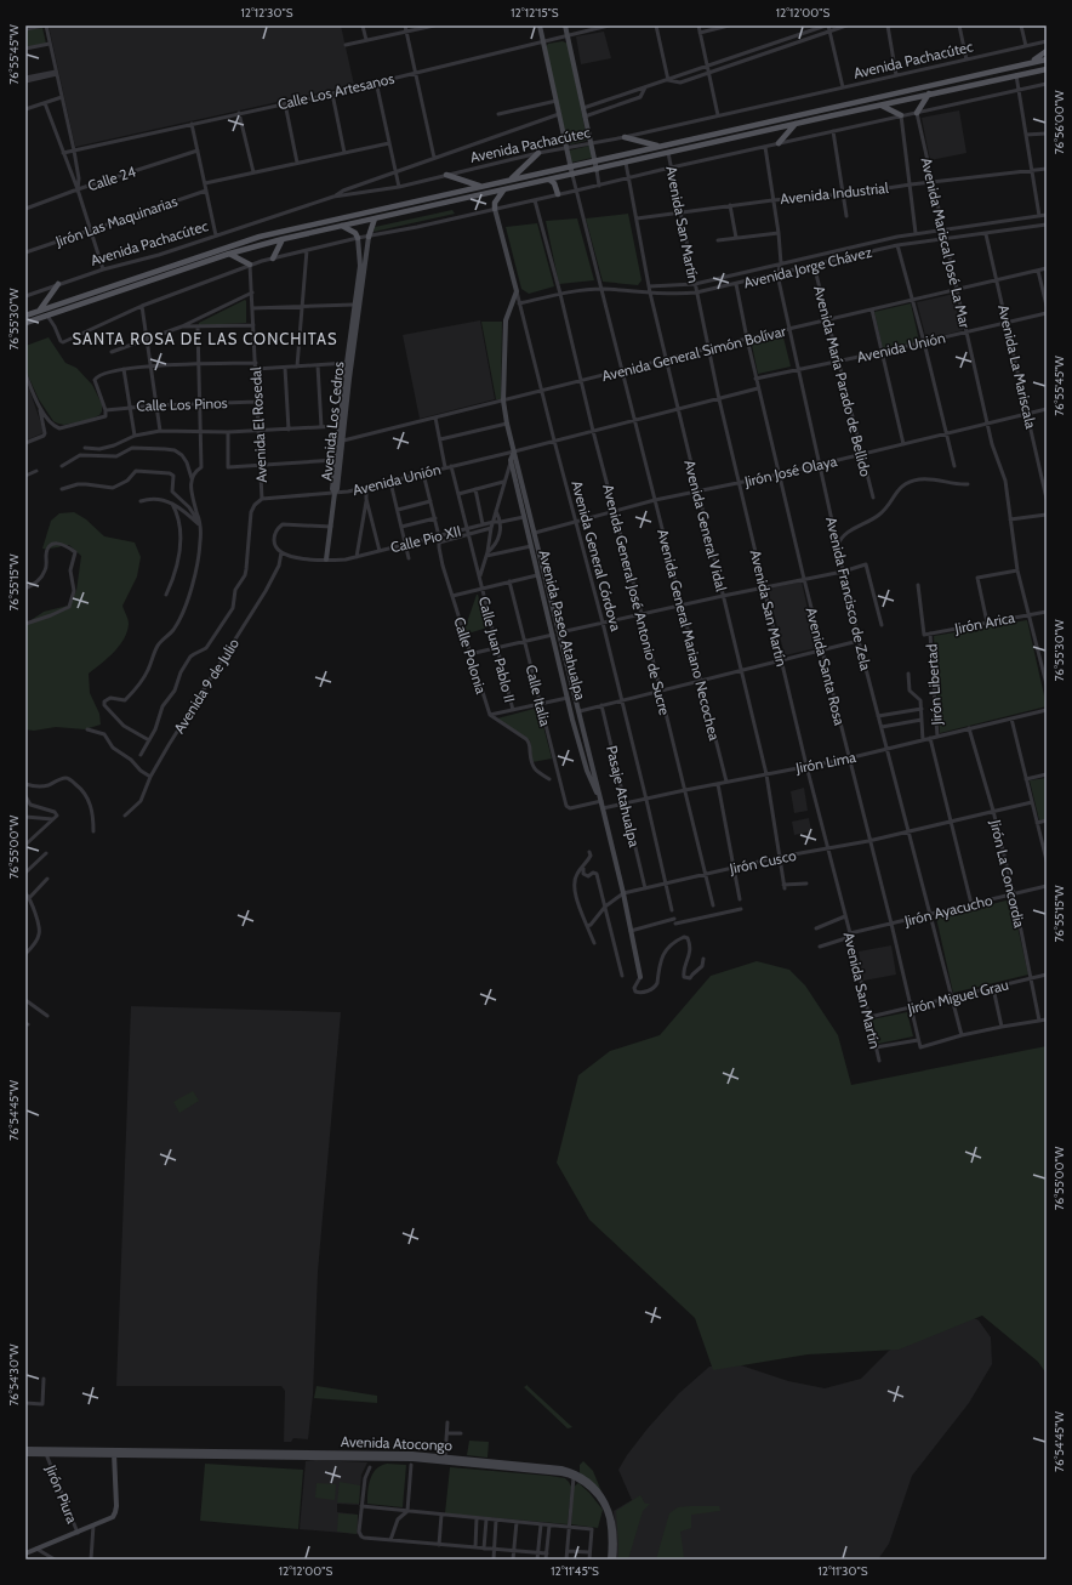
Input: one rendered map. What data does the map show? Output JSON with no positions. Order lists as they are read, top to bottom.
{
  "streets": {
    "main road": ["Avenida Pachacútec"],
    "street": [
      "Calle Los Artesanos",
      "Calle 24",
      "Avenida Industrial",
      "Jirón Las Maquinarias",
      "Avenida San Martín",
      "Avenida Mariscal José La Mar",
      "Avenida Jorge Chávez",
      "Avenida Unión",
      "Avenida General Simón Bolívar",
      "Avenida La Mariscala",
      "Avenida María Parado de Bellido",
      "Calle Los Pinos",
      "Avenida Los Cedros",
      "Avenida El Rosedal",
      "Jirón José Olaya",
      "Avenida General Vidal",
      "Calle Pio XII",
      "Avenida General Córdova",
      "Avenida Francisco de Zela",
      "Avenida General José Antonio de Sucre",
      "Jirón Arica",
      "Avenida Paseo Atahualpa",
      "Avenida General Mariano Necochea",
      "Calle Juan Pablo II",
      "Calle Polonia",
      "Avenida Santa Rosa",
      "Jirón Libertad",
      "Avenida 9 de Julio",
      "Calle Italia",
      "Jirón Lima",
      "Pasaje Atahualpa",
      "Jirón Cusco",
      "Jirón La Concordia",
      "Jirón Ayacucho",
      "Jirón Miguel Grau",
      "Avenida Atocongo",
      "Jirón Piura"
    ]
  },
  "crossings": [
    ["Avenida Industrial", "Avenida San Martín"],
    ["Avenida Industrial", "Avenida Mariscal José La Mar"],
    ["Avenida Industrial", "Avenida General Vidal"],
    ["Avenida San Martín", "Avenida Jorge Chávez"],
    ["Avenida San Martín", "Avenida Unión"],
    ["Avenida San Martín", "Avenida General Simón Bolívar"],
    ["Avenida San Martín", "Jirón José Olaya"],
    ["Avenida San Martín", "Jirón Lima"],
    ["Avenida San Martín", "Jirón Cusco"],
    ["Avenida San Martín", "Jirón Ayacucho"],
    ["Avenida San Martín", "Jirón Miguel Grau"],
    ["Avenida Mariscal José La Mar", "Avenida Jorge Chávez"],
    ["Avenida Mariscal José La Mar", "Avenida Unión"],
    ["Avenida Mariscal José La Mar", "Avenida General Simón Bolívar"],
    ["Avenida Mariscal José La Mar", "Jirón José Olaya"],
    ["Avenida Mariscal José La Mar", "Jirón Arica"],
    ["Avenida Jorge Chávez", "Avenida La Mariscala"],
    ["Avenida Jorge Chávez", "Avenida María Parado de Bellido"],
    ["Avenida Jorge Chávez", "Avenida General Vidal"],
    ["Avenida Jorge Chávez", "Avenida General Córdova"],
    ["Avenida Jorge Chávez", "Avenida Francisco de Zela"],
    ["Avenida Jorge Chávez", "Avenida General José Antonio de Sucre"],
    ["Avenida Jorge Chávez", "Avenida Paseo Atahualpa"],
    ["Avenida Jorge Chávez", "Avenida General Mariano Necochea"],
    ["Avenida Jorge Chávez", "Avenida Santa Rosa"],
    ["Avenida Unión", "Avenida La Mariscala"],
    ["Avenida Unión", "Avenida María Parado de Bellido"],
    ["Avenida Unión", "Avenida Los Cedros"],
    ["Avenida Unión", "Avenida El Rosedal"],
    ["Avenida Unión", "Avenida General Vidal"],
    ["Avenida Unión", "Avenida General Córdova"],
    ["Avenida Unión", "Avenida Francisco de Zela"],
    ["Avenida Unión", "Avenida General José Antonio de Sucre"],
    ["Avenida Unión", "Avenida Paseo Atahualpa"],
    ["Avenida Unión", "Avenida General Mariano Necochea"],
    ["Avenida Unión", "Calle Juan Pablo II"],
    ["Avenida Unión", "Calle Polonia"],
    ["Avenida Unión", "Avenida Santa Rosa"],
    ["Avenida General Simón Bolívar", "Avenida La Mariscala"],
    ["Avenida General Simón Bolívar", "Avenida María Parado de Bellido"],
    ["Avenida General Simón Bolívar", "Avenida Los Cedros"],
    ["Avenida General Simón Bolívar", "Avenida General Vidal"],
    ["Avenida General Simón Bolívar", "Avenida General Córdova"],
    ["Avenida General Simón Bolívar", "Avenida Francisco de Zela"],
    ["Avenida General Simón Bolívar", "Avenida General José Antonio de Sucre"],
    ["Avenida General Simón Bolívar", "Avenida Paseo Atahualpa"],
    ["Avenida General Simón Bolívar", "Avenida General Mariano Necochea"],
    ["Avenida General Simón Bolívar", "Avenida Santa Rosa"],
    ["Avenida La Mariscala", "Jirón José Olaya"],
    ["Avenida María Parado de Bellido", "Jirón José Olaya"],
    ["Calle Los Pinos", "Avenida El Rosedal"],
    ["Avenida Los Cedros", "Calle Pio XII"],
    ["Jirón José Olaya", "Avenida General Vidal"],
    ["Jirón José Olaya", "Avenida General Córdova"],
    ["Jirón José Olaya", "Avenida Francisco de Zela"],
    ["Jirón José Olaya", "Avenida General José Antonio de Sucre"],
    ["Jirón José Olaya", "Avenida Paseo Atahualpa"],
    ["Jirón José Olaya", "Avenida General Mariano Necochea"],
    ["Jirón José Olaya", "Avenida Santa Rosa"],
    ["Avenida General Vidal", "Jirón Lima"],
    ["Avenida General Vidal", "Jirón Cusco"],
    ["Calle Pio XII", "Avenida Paseo Atahualpa"],
    ["Calle Pio XII", "Calle Juan Pablo II"],
    ["Calle Pio XII", "Calle Polonia"],
    ["Calle Pio XII", "Avenida 9 de Julio"],
    ["Avenida General Córdova", "Avenida Paseo Atahualpa"],
    ["Avenida General Córdova", "Jirón Lima"],
    ["Avenida General Córdova", "Jirón Cusco"],
    ["Avenida Francisco de Zela", "Avenida Santa Rosa"],
    ["Avenida Francisco de Zela", "Jirón Lima"],
    ["Avenida Francisco de Zela", "Jirón Cusco"],
    ["Avenida Francisco de Zela", "Jirón Ayacucho"],
    ["Avenida Francisco de Zela", "Jirón Miguel Grau"],
    ["Avenida General José Antonio de Sucre", "Jirón Lima"],
    ["Avenida General José Antonio de Sucre", "Jirón Cusco"],
    ["Jirón Arica", "Jirón Libertad"],
    ["Avenida Paseo Atahualpa", "Calle Italia"],
    ["Avenida Paseo Atahualpa", "Jirón Lima"],
    ["Avenida Paseo Atahualpa", "Jirón Cusco"],
    ["Avenida General Mariano Necochea", "Jirón Lima"],
    ["Avenida Santa Rosa", "Jirón Lima"],
    ["Avenida Santa Rosa", "Jirón Cusco"],
    ["Avenida Santa Rosa", "Jirón Ayacucho"],
    ["Avenida Santa Rosa", "Jirón Miguel Grau"],
    ["Jirón Libertad", "Jirón Lima"],
    ["Jirón Lima", "Pasaje Atahualpa"],
    ["Jirón Lima", "Jirón La Concordia"],
    ["Pasaje Atahualpa", "Jirón Cusco"],
    ["Jirón Cusco", "Jirón La Concordia"],
    ["Jirón La Concordia", "Jirón Ayacucho"],
    ["Jirón La Concordia", "Jirón Miguel Grau"]
  ],
  "districts": ["SANTA ROSA DE LAS CONCHITAS"],
  "coordinates": [
    "12°12'30\"S",
    "12°12'15\"S",
    "12°12'00\"S",
    "76°55'45\"W",
    "76°56'00\"W",
    "76°55'30\"W",
    "76°55'15\"W",
    "76°55'00\"W",
    "76°54'45\"W",
    "76°54'30\"W",
    "12°11'45\"S",
    "12°11'30\"S"
  ]
}
